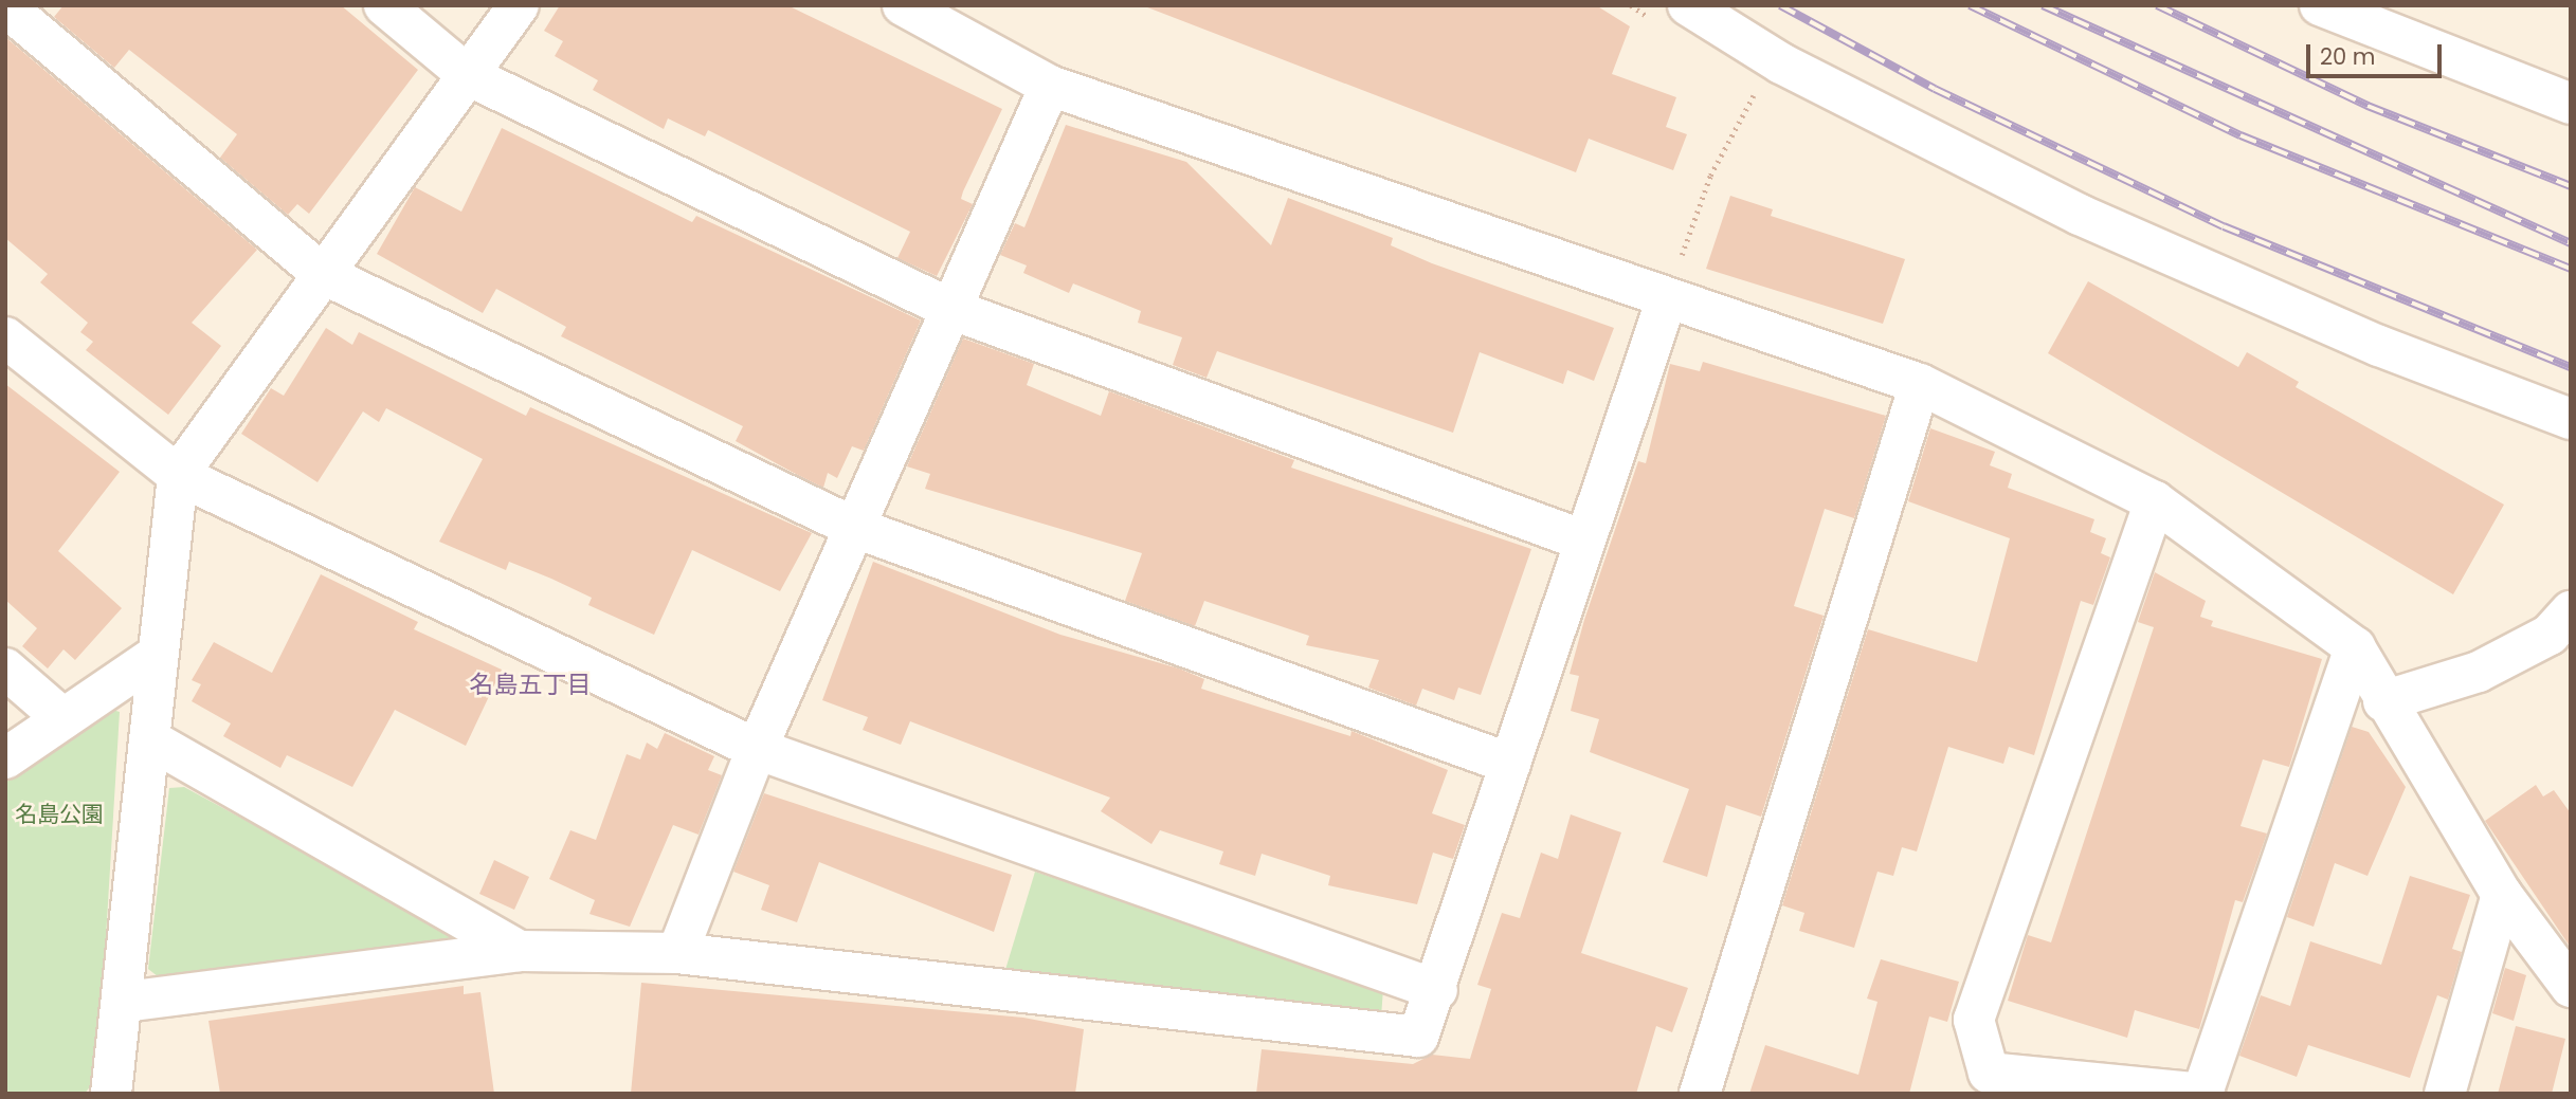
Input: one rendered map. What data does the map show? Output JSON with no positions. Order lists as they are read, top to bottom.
{
  "districts": ["名島五丁目"],
  "parks": ["名島公園"],
  "scale_bar": "20 m"
}
